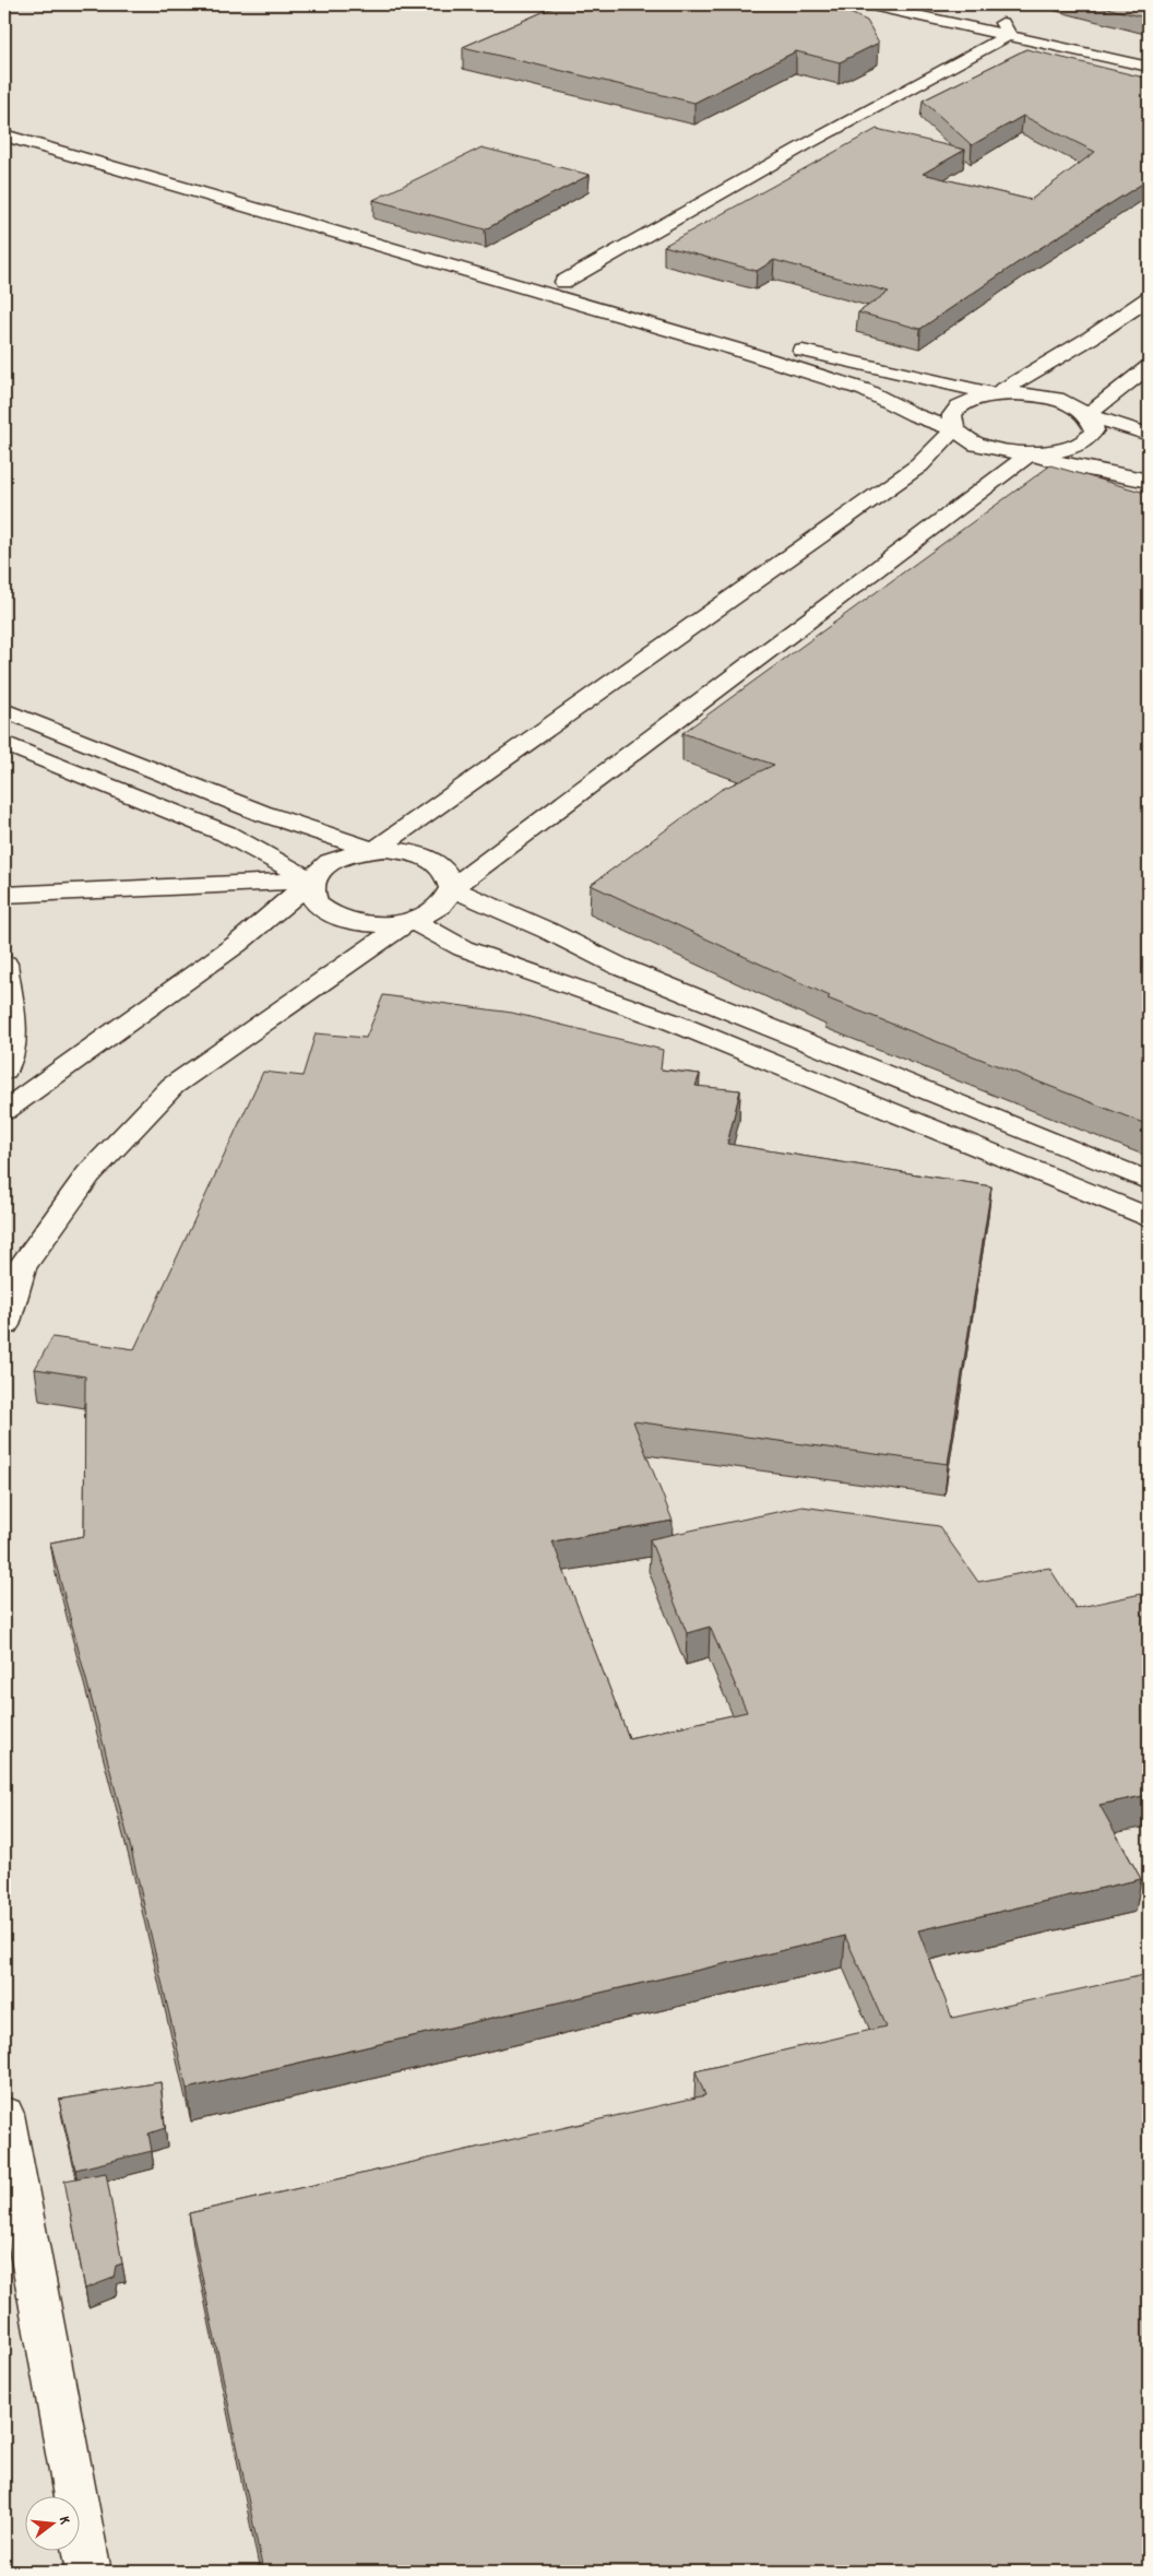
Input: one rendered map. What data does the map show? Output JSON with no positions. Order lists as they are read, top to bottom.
{
  "north": "right"
}
